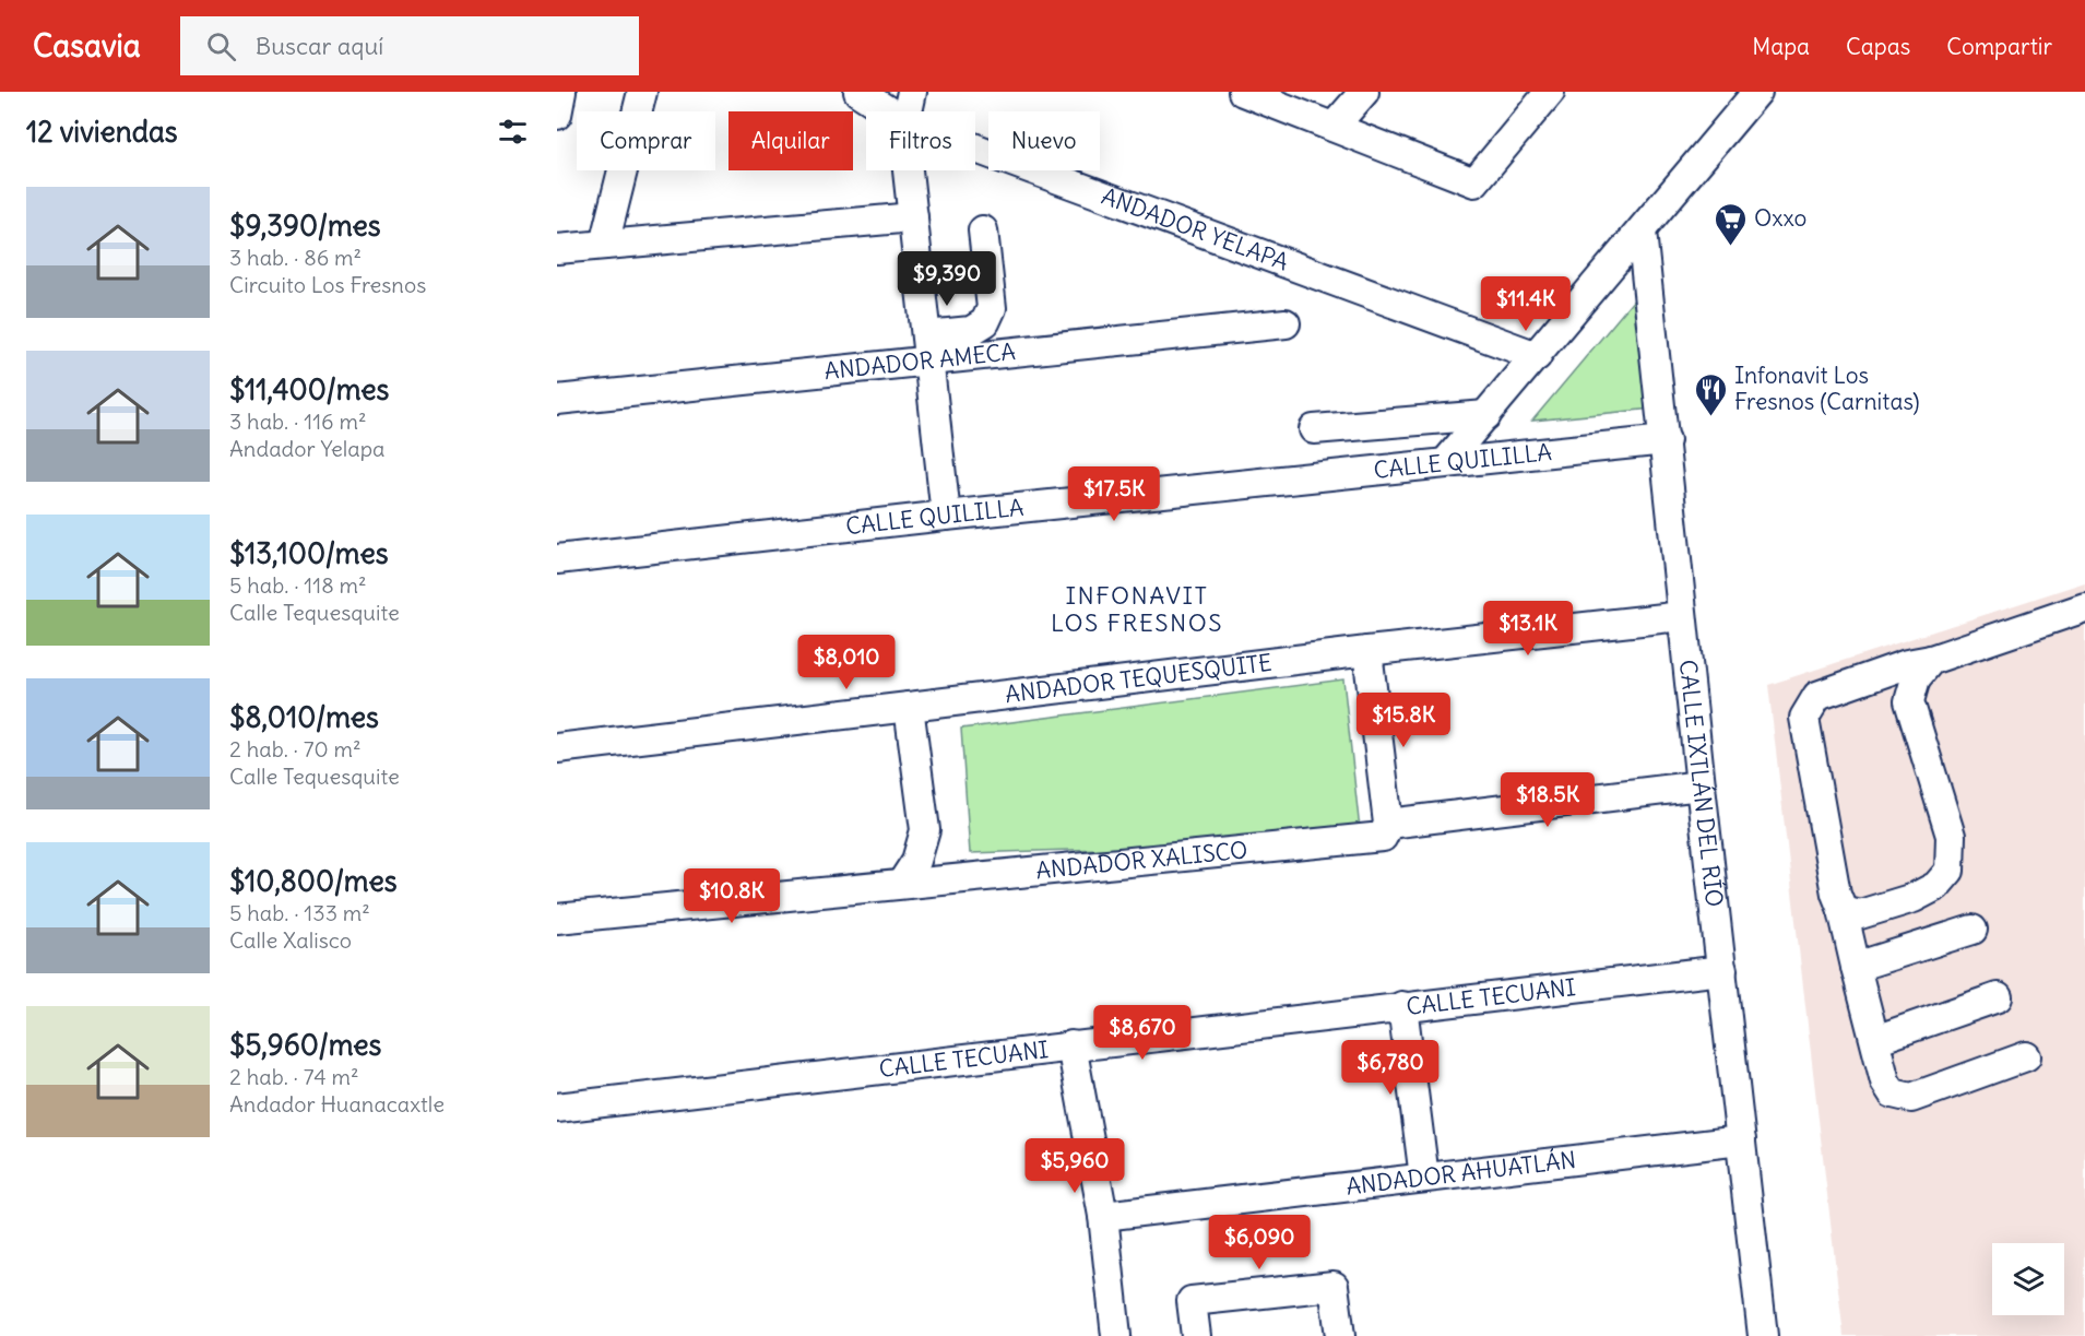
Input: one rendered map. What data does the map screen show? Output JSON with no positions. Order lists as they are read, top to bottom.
{
  "streets": {
    "street": [
      "ANDADOR YELAPA",
      "ANDADOR AMECA",
      "CALLE QUILILLA",
      "ANDADOR TEQUESQUITE",
      "CALLE IXTLÁN DEL RÍO",
      "ANDADOR XALISCO",
      "CALLE TECUANI",
      "ANDADOR AHUATLÁN"
    ]
  },
  "crossings": [
    ["CALLE QUILILLA", "CALLE IXTLÁN DEL RÍO"],
    ["ANDADOR TEQUESQUITE", "CALLE IXTLÁN DEL RÍO"],
    ["CALLE IXTLÁN DEL RÍO", "ANDADOR XALISCO"],
    ["CALLE IXTLÁN DEL RÍO", "CALLE TECUANI"],
    ["CALLE IXTLÁN DEL RÍO", "ANDADOR AHUATLÁN"]
  ],
  "districts": ["INFONAVIT LOS FRESNOS"],
  "places": {
    "supermarket": ["Oxxo"],
    "restaurant": ["Infonavit Los Fresnos (Carnitas)"]
  },
  "page": {
    "header": "Casavia",
    "search": "Buscar aquí",
    "nav": ["Mapa", "Capas", "Compartir"],
    "heading": "12 viviendas",
    "chip": [
      "Comprar",
      "Alquilar",
      "Filtros",
      "Nuevo"
    ],
    "list": [
      {
        "name": "$9,390/mes",
        "note": "3 hab. · 86 m² · Circuito Los Fresnos"
      },
      {
        "name": "$11,400/mes",
        "note": "3 hab. · 116 m² · Andador Yelapa"
      },
      {
        "name": "$13,100/mes",
        "note": "5 hab. · 118 m² · Calle Tequesquite"
      },
      {
        "name": "$8,010/mes",
        "note": "2 hab. · 70 m² · Calle Tequesquite"
      },
      {
        "name": "$10,800/mes",
        "note": "5 hab. · 133 m² · Calle Xalisco"
      },
      {
        "name": "$5,960/mes",
        "note": "2 hab. · 74 m² · Andador Huanacaxtle"
      }
    ],
    "price": [
      "$9,390",
      "$11.4K",
      "$17.5K",
      "$13.1K",
      "$8,010",
      "$15.8K",
      "$18.5K",
      "$10.8K",
      "$8,670",
      "$6,780",
      "$5,960",
      "$6,090"
    ]
  }
}
